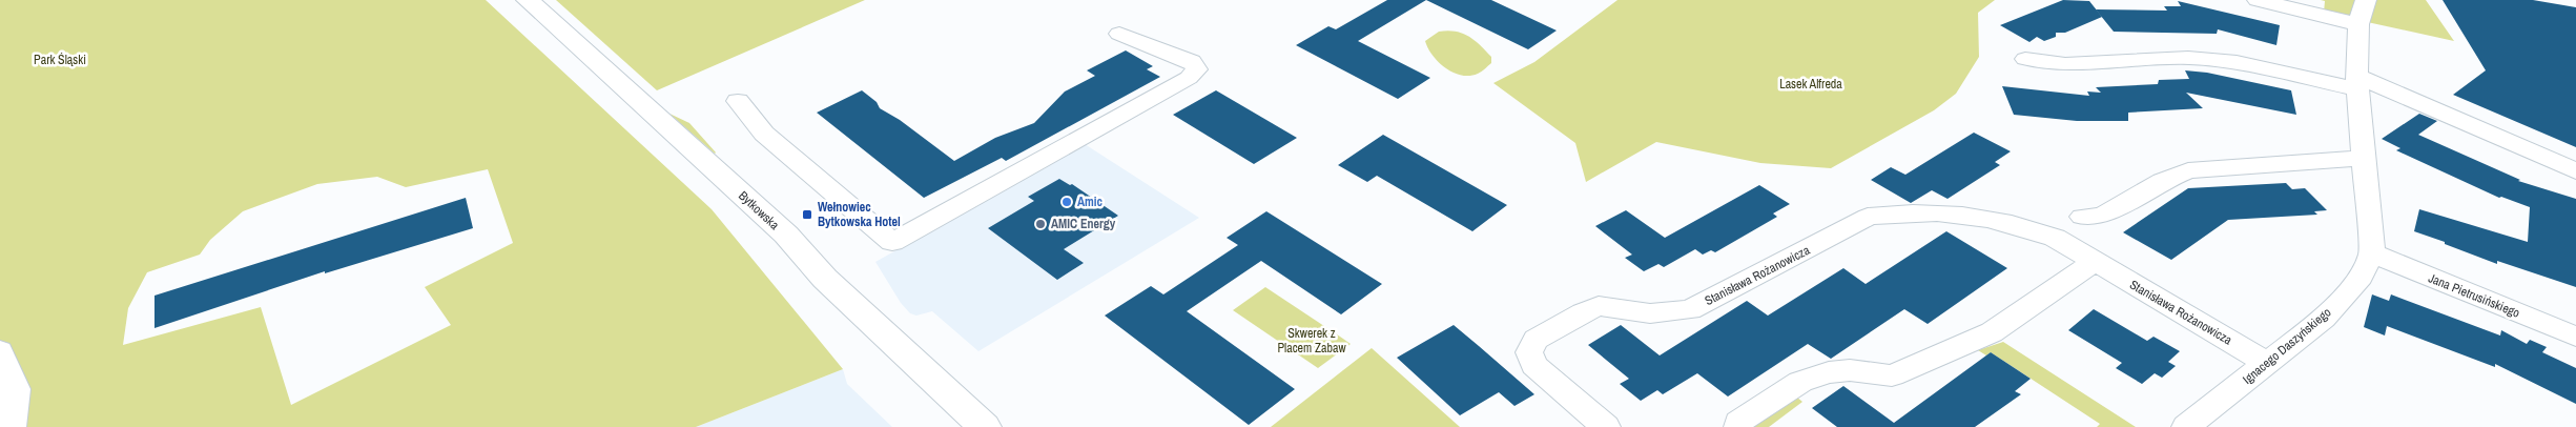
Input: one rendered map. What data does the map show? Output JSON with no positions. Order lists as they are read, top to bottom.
{
  "streets": {
    "street": [
      "Bytkowska",
      "Stanisława Rożanowicza",
      "Jana Pietrusińskiego",
      "Ignacego Daszyńskiego"
    ]
  },
  "crossings": [
    ["Stanisława Rożanowicza", "Ignacego Daszyńskiego"],
    ["Jana Pietrusińskiego", "Ignacego Daszyńskiego"]
  ],
  "parks": ["Park Śląski", "Lasek Alfreda", "Skwerek z Placem Zabaw"],
  "places": {
    "other": ["Amic", "AMIC Energy"],
    "transit": ["Wełnowiec Bytkowska Hotel"]
  }
}
